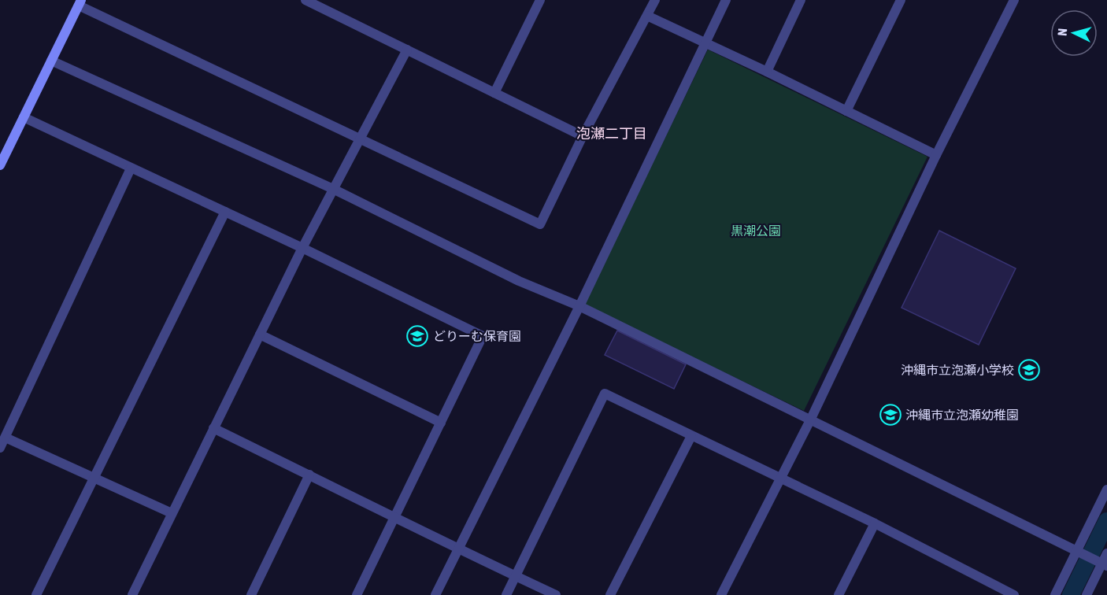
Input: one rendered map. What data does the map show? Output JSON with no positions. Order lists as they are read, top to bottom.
{
  "districts": ["泡瀬二丁目"],
  "parks": ["黒潮公園"],
  "places": {
    "school or university": ["どりーむ保育園", "沖縄市立泡瀬小学校", "沖縄市立泡瀬幼稚園"]
  },
  "north": "left"
}
